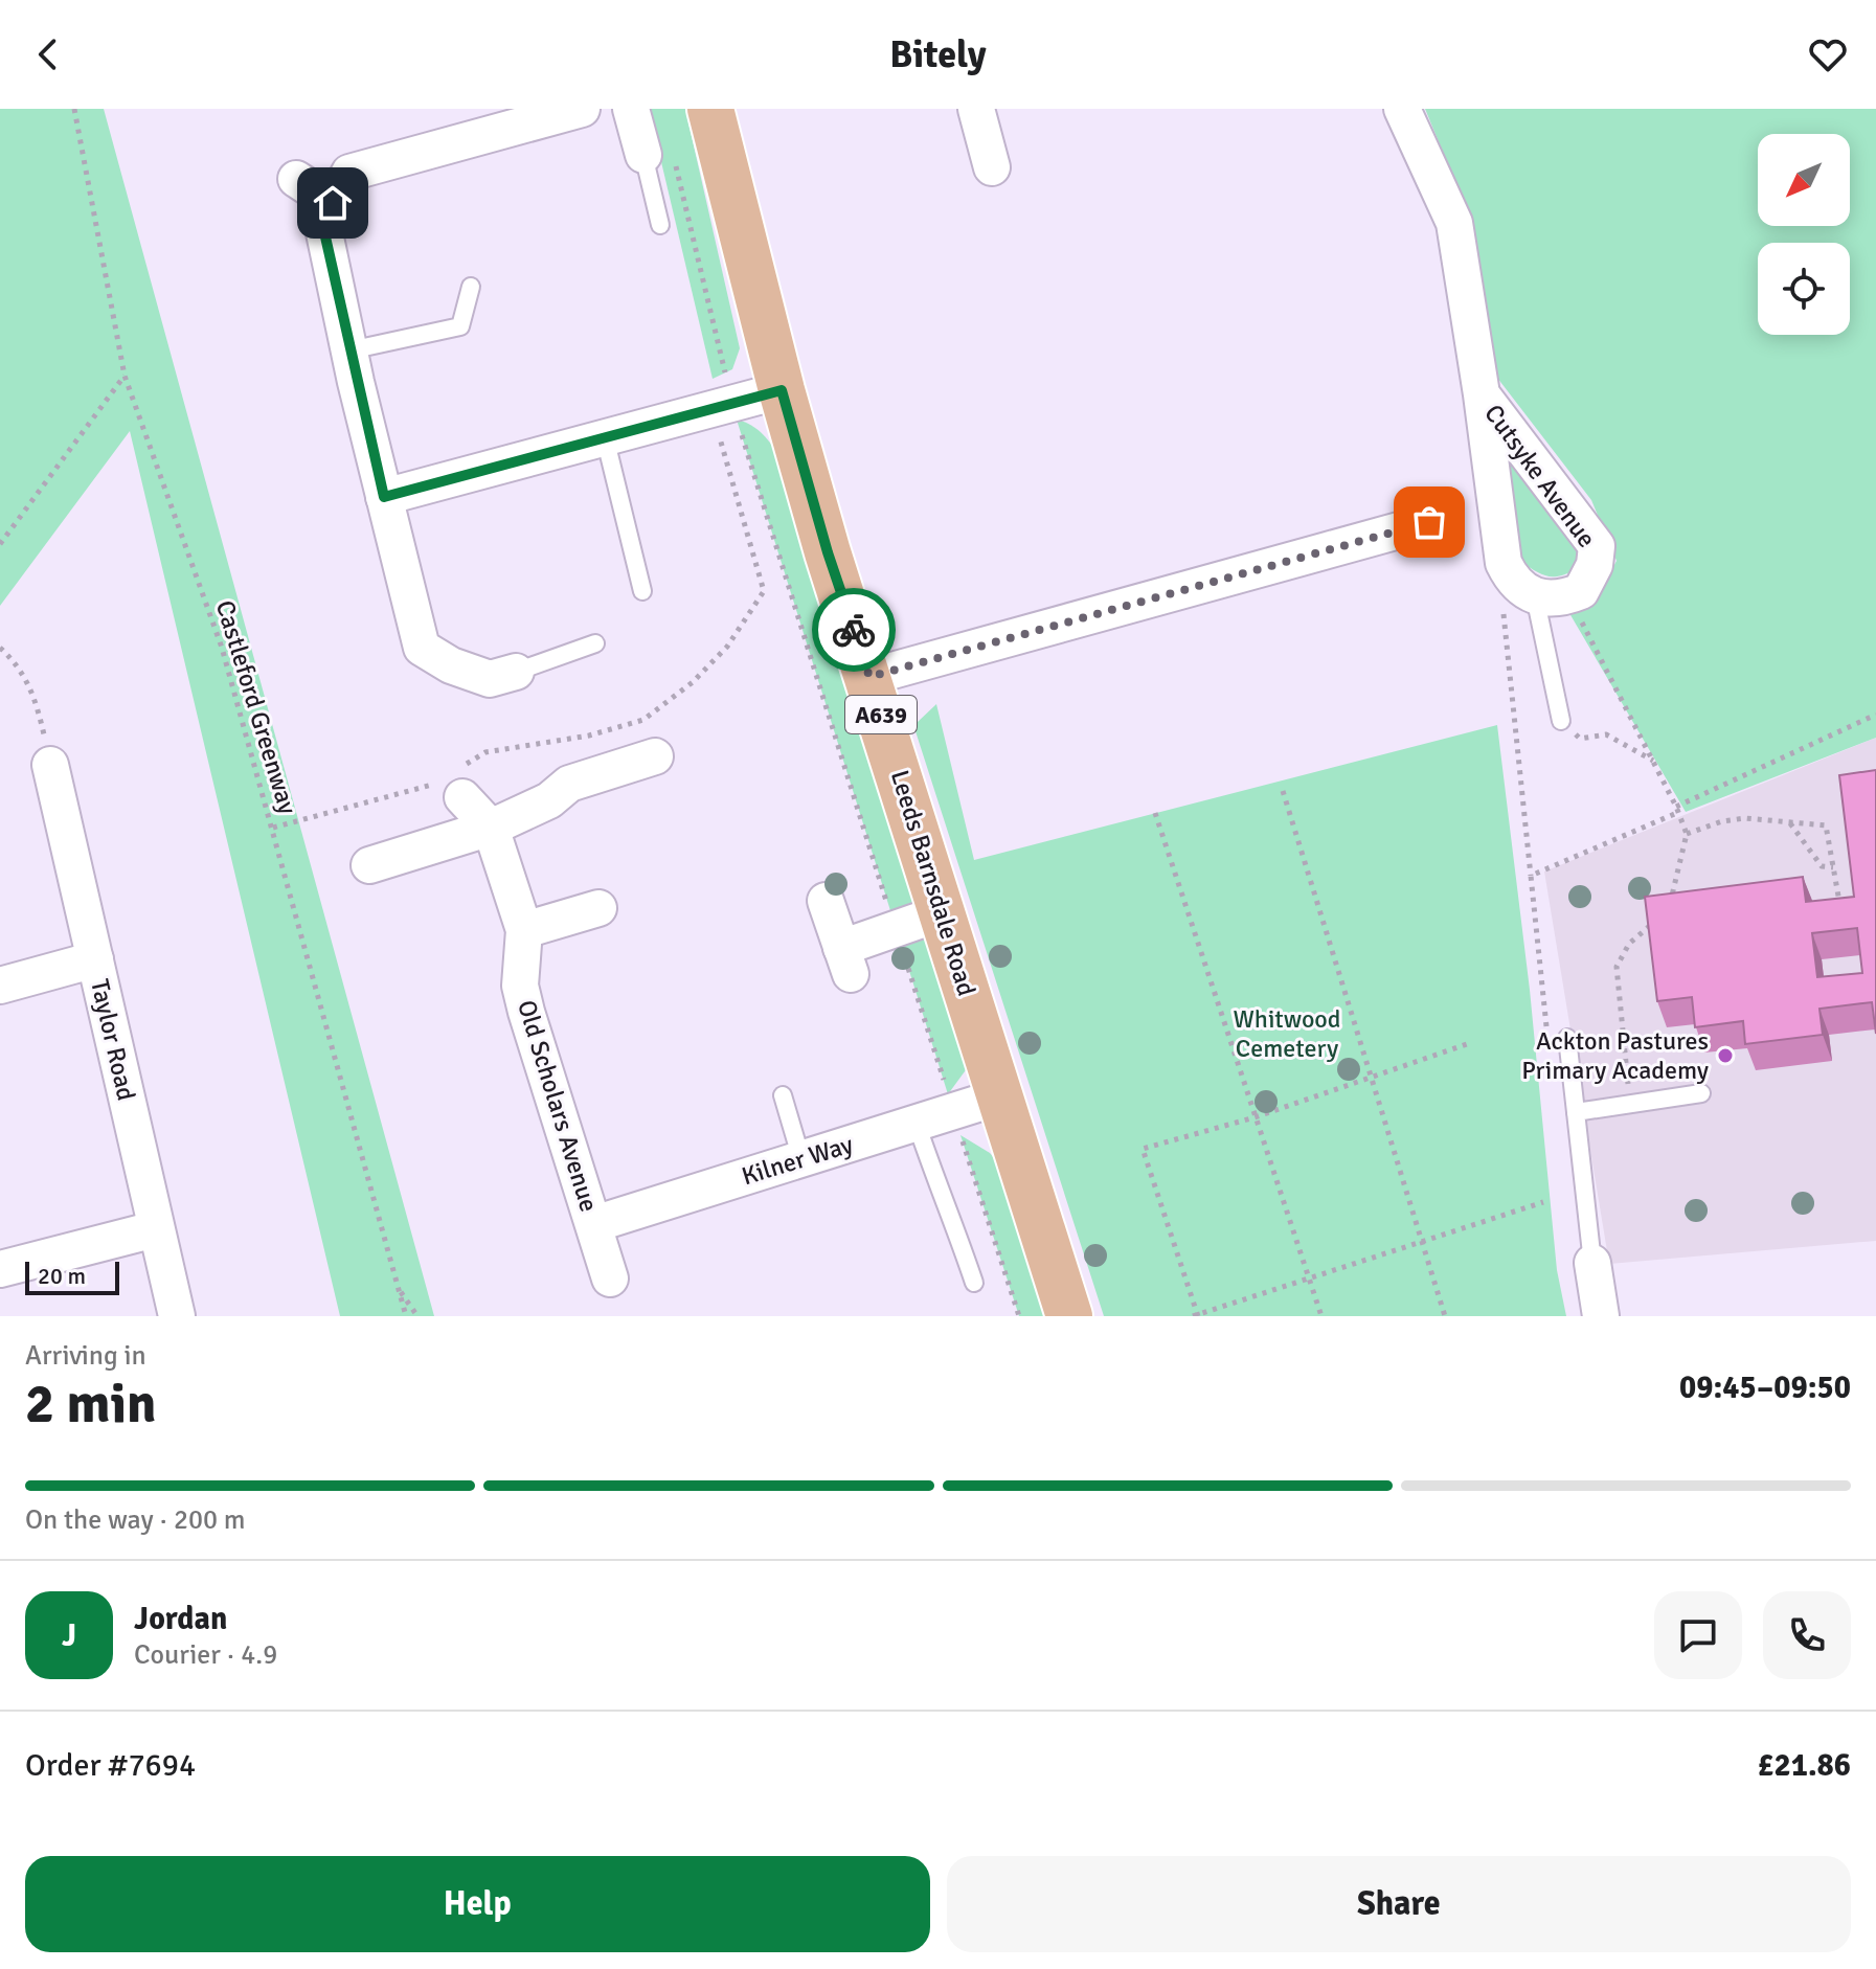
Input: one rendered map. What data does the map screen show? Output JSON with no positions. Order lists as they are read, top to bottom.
{
  "streets": {
    "main road": ["A639", "Leeds Barnsdale Road"],
    "street": [
      "Cutsyke Avenue",
      "Taylor Road",
      "Old Scholars Avenue",
      "Kilner Way"
    ],
    "path": ["Castleford Greenway"]
  },
  "crossings": [
    ["Leeds Barnsdale Road", "Kilner Way"],
    ["Old Scholars Avenue", "Kilner Way"]
  ],
  "parks": ["Whitwood Cemetery"],
  "places": ["Ackton Pastures Primary Academy"],
  "scale_bar": "20 m",
  "north": "bottom left",
  "page": {
    "header": "Bitely",
    "scale": "20 m",
    "heading": ["2 min", "Arriving in", "09:45–09:50"],
    "panel": [
      "Jordan",
      "Courier · 4.9",
      "Order #7694",
      "£21.86"
    ],
    "bar": "On the way · 200 m",
    "round": "J",
    "buttons": ["Help", "Share"]
  }
}
